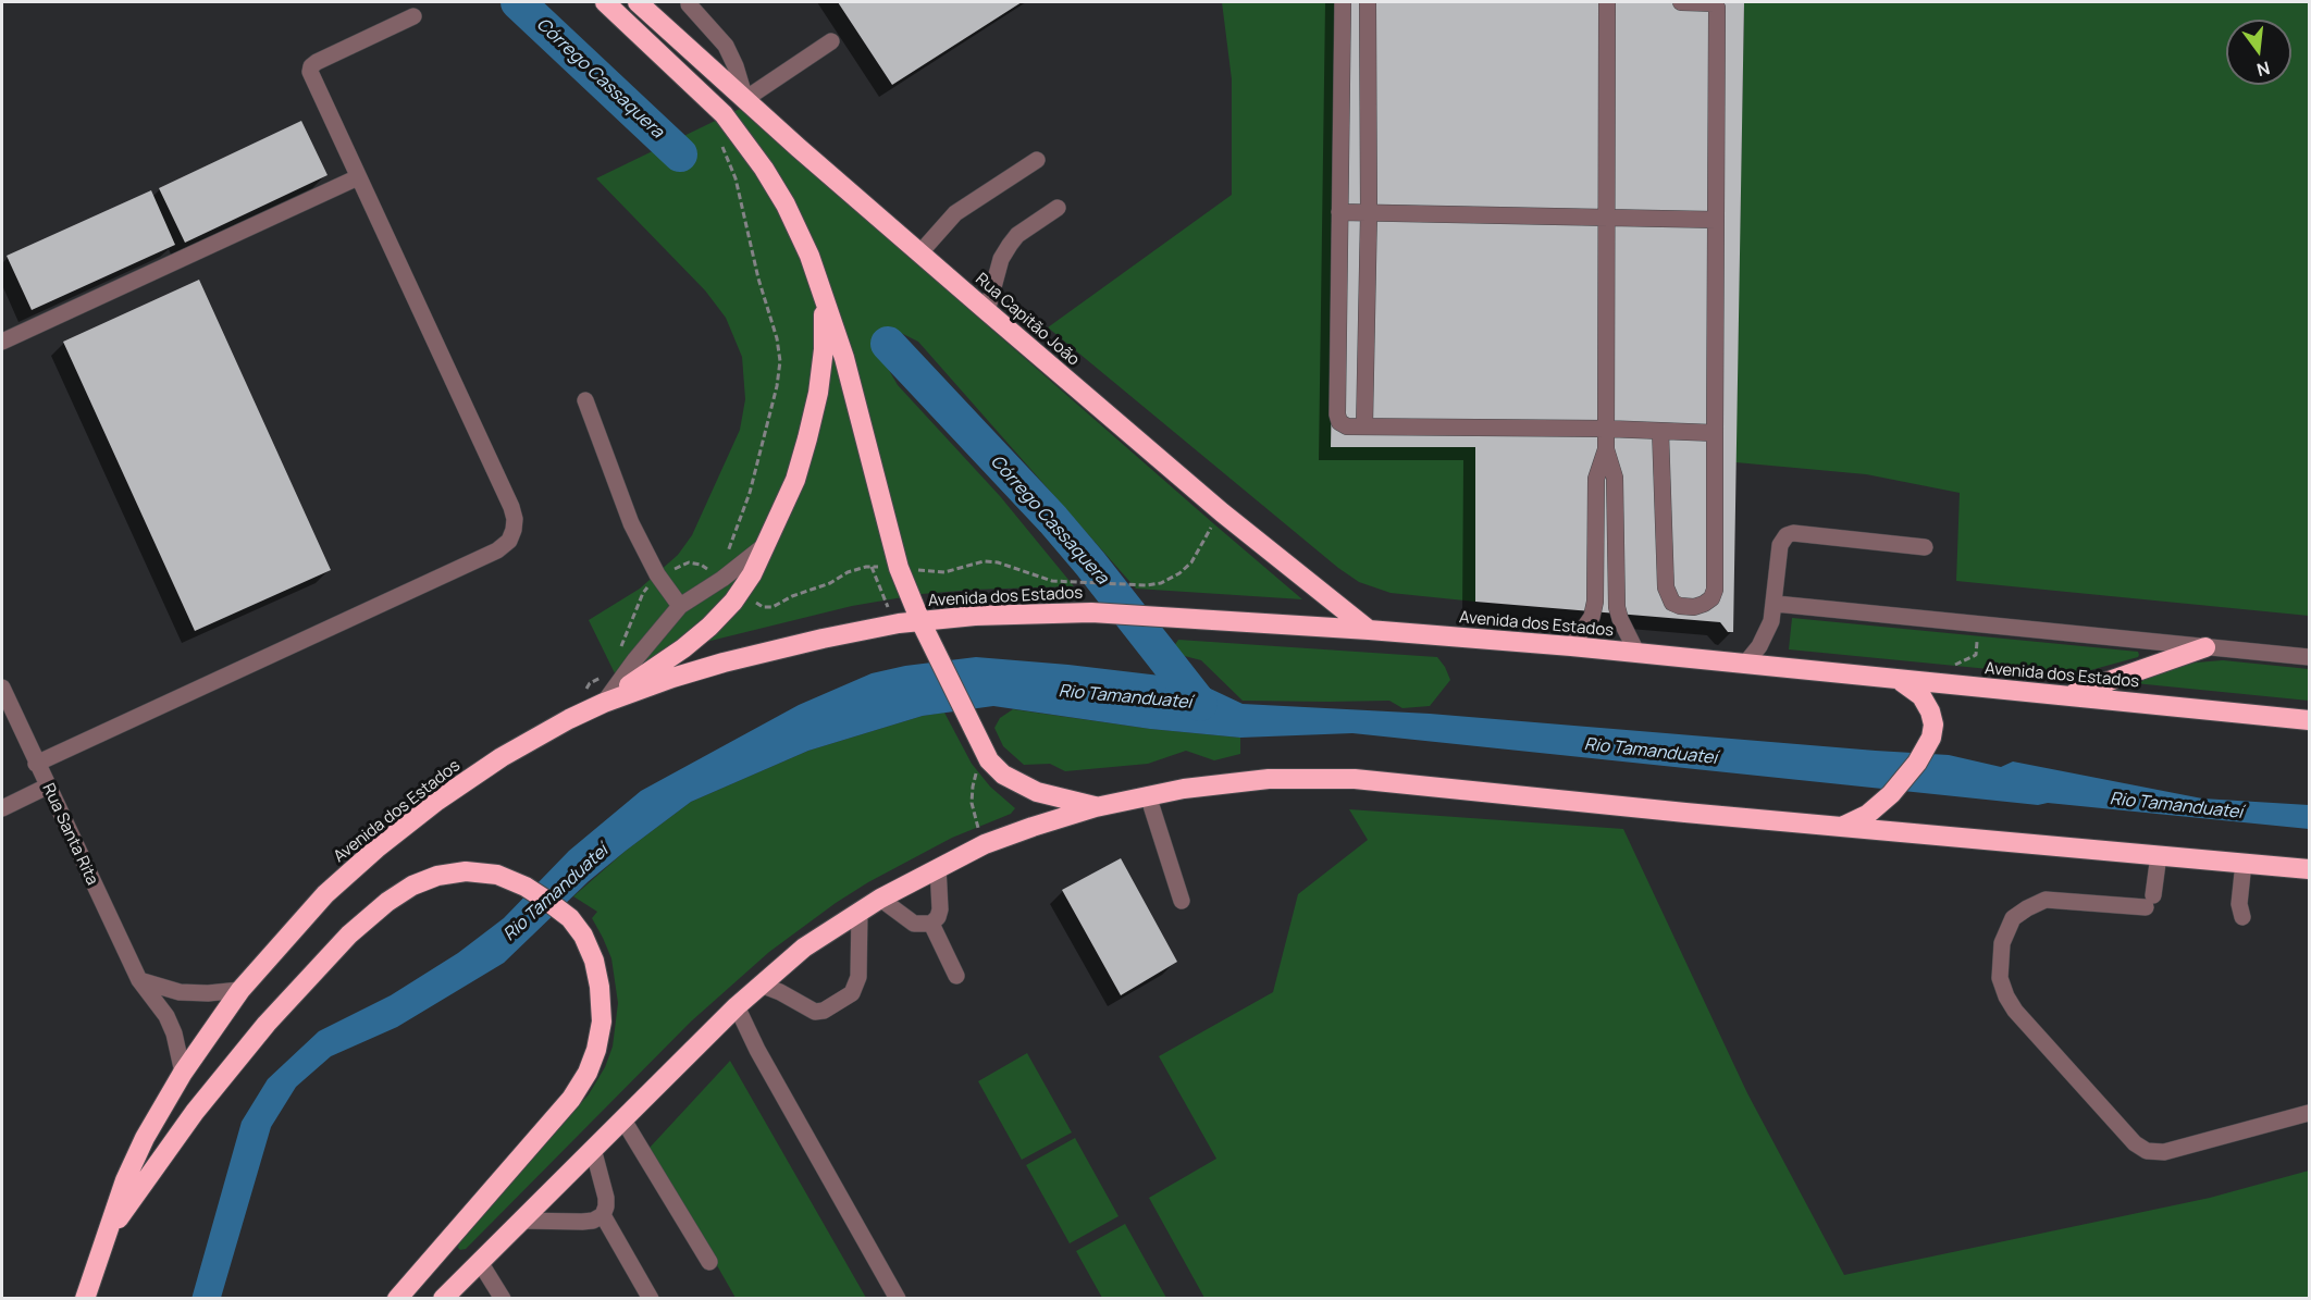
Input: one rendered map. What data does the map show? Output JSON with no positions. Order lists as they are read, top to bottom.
{
  "streets": {
    "highway": ["Rua Capitão João", "Avenida dos Estados"],
    "street": ["Rua Santa Rita"]
  },
  "crossings": [
    ["Rua Capitão João", "Avenida dos Estados"],
    ["Avenida dos Estados", "Rua Santa Rita"]
  ],
  "water": ["Córrego Cassaquera", "Rio Tamanduateí"],
  "north": "bottom"
}
